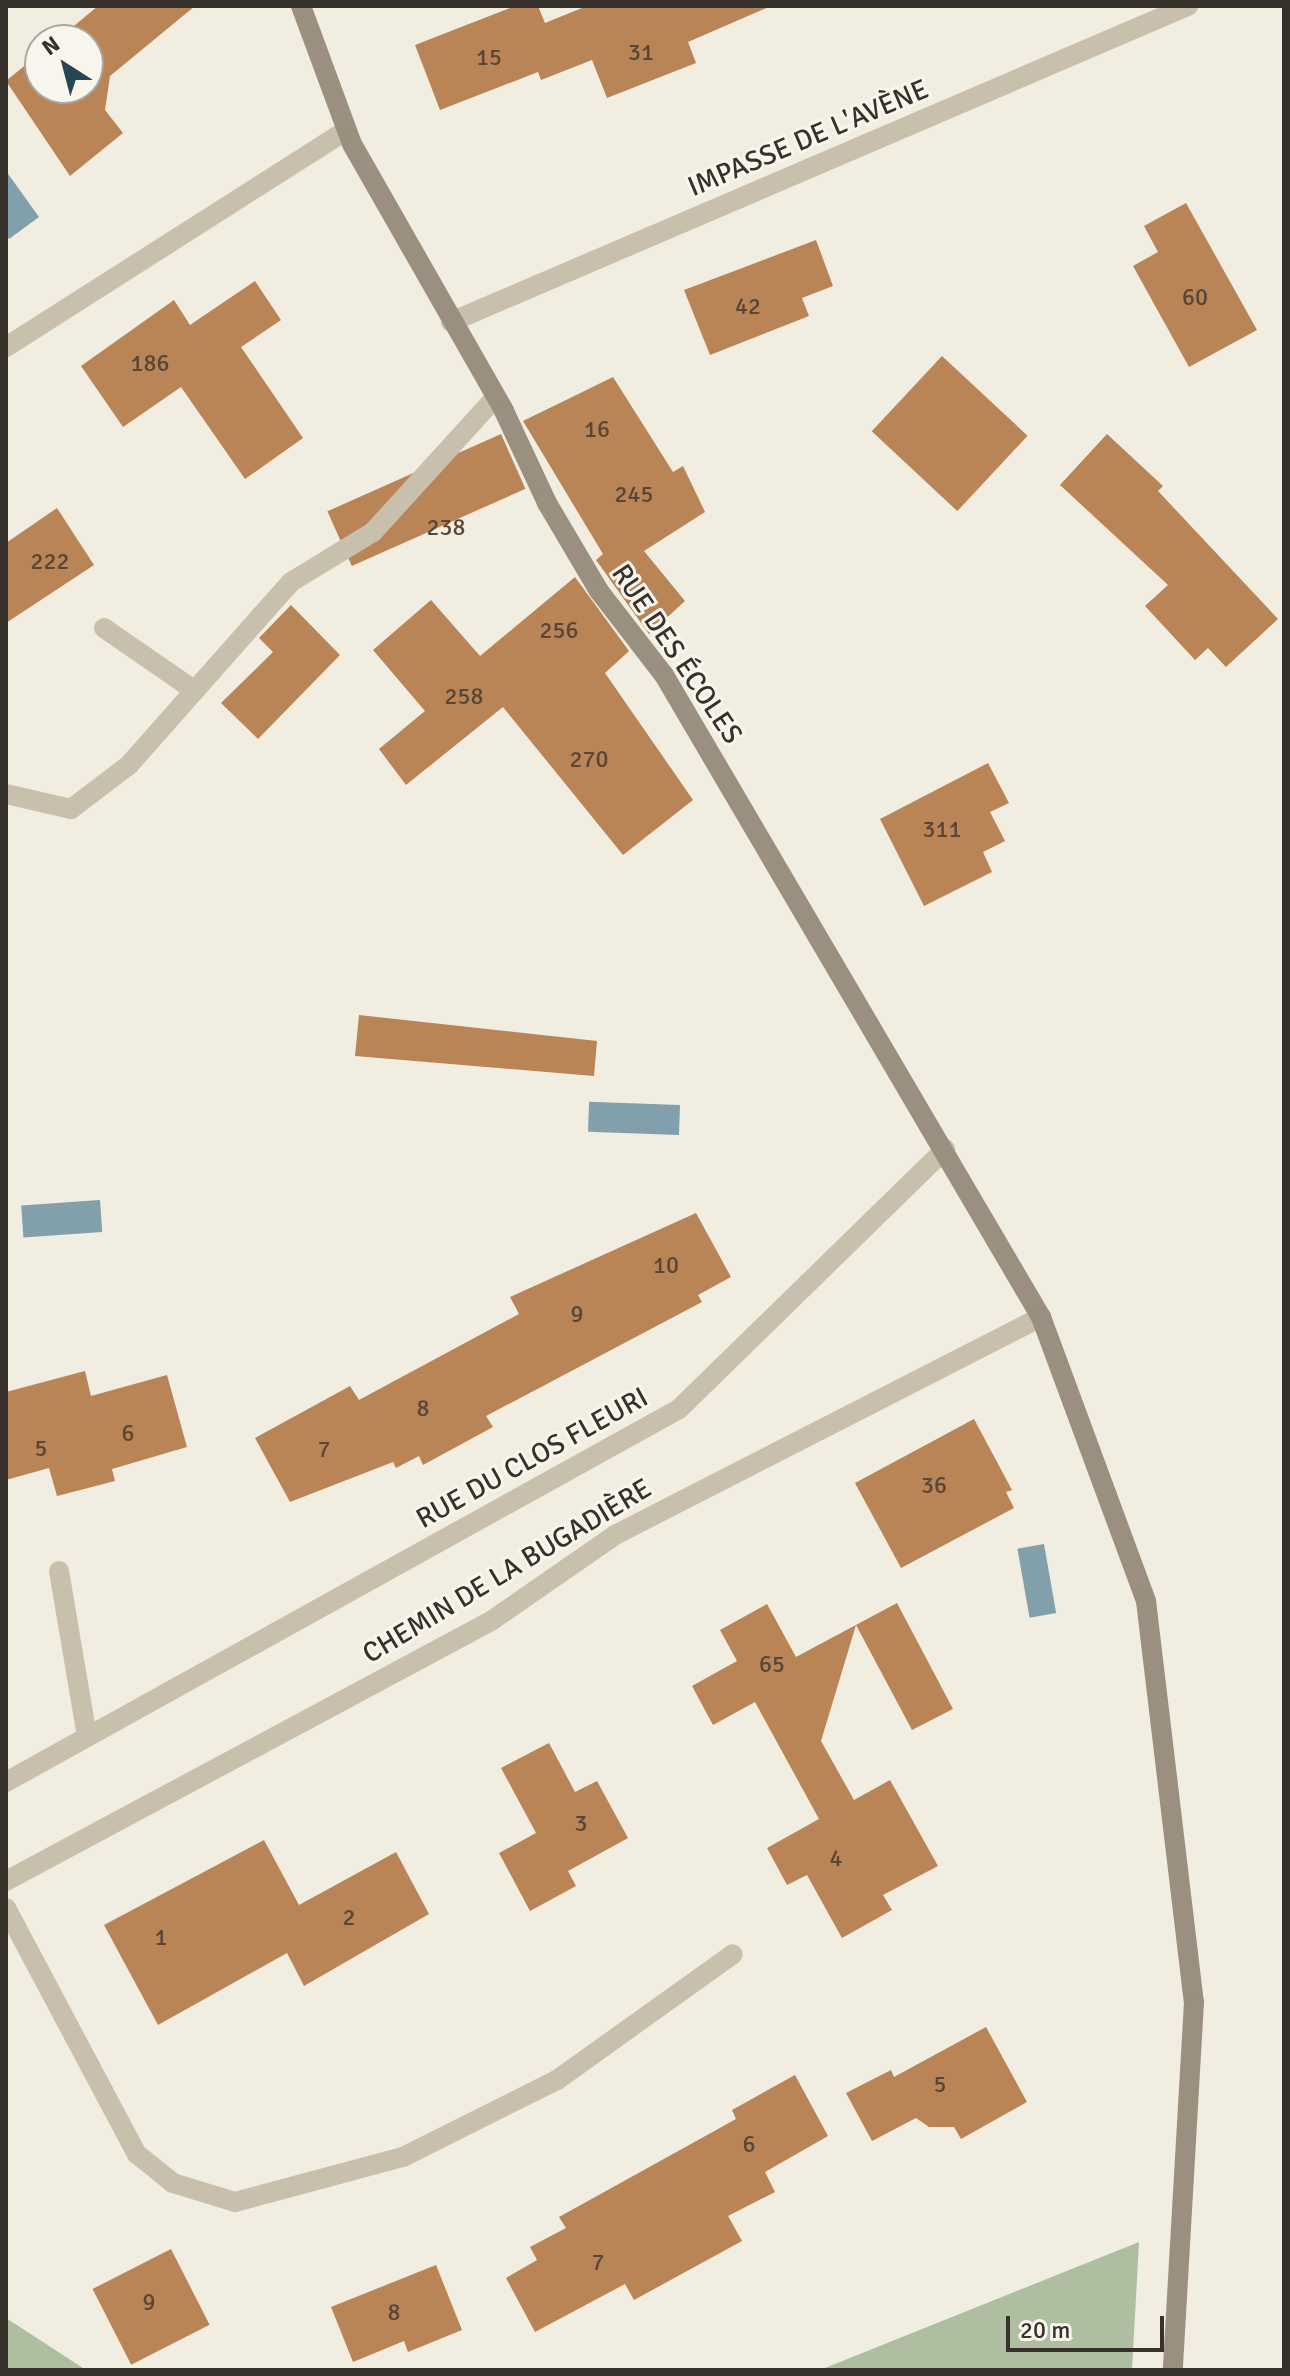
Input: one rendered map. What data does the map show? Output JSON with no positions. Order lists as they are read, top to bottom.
{
  "streets": {
    "street": [
      "IMPASSE DE L'AVÈNE",
      "RUE DES ÉCOLES",
      "RUE DU CLOS FLEURI",
      "CHEMIN DE LA BUGADIÈRE"
    ]
  },
  "crossings": [
    ["IMPASSE DE L'AVÈNE", "RUE DES ÉCOLES"],
    ["RUE DES ÉCOLES", "RUE DU CLOS FLEURI"],
    ["RUE DES ÉCOLES", "CHEMIN DE LA BUGADIÈRE"]
  ],
  "house_numbers": [
    "31",
    "15",
    "60",
    "42",
    "186",
    "16",
    "245",
    "238",
    "222",
    "256",
    "258",
    "270",
    "311",
    "10",
    "9",
    "8",
    "6",
    "5",
    "7",
    "36",
    "65",
    "3",
    "4",
    "2",
    "1",
    "5",
    "6",
    "7",
    "9",
    "8"
  ],
  "scale_bar": "20 m",
  "north": "top left"
}
